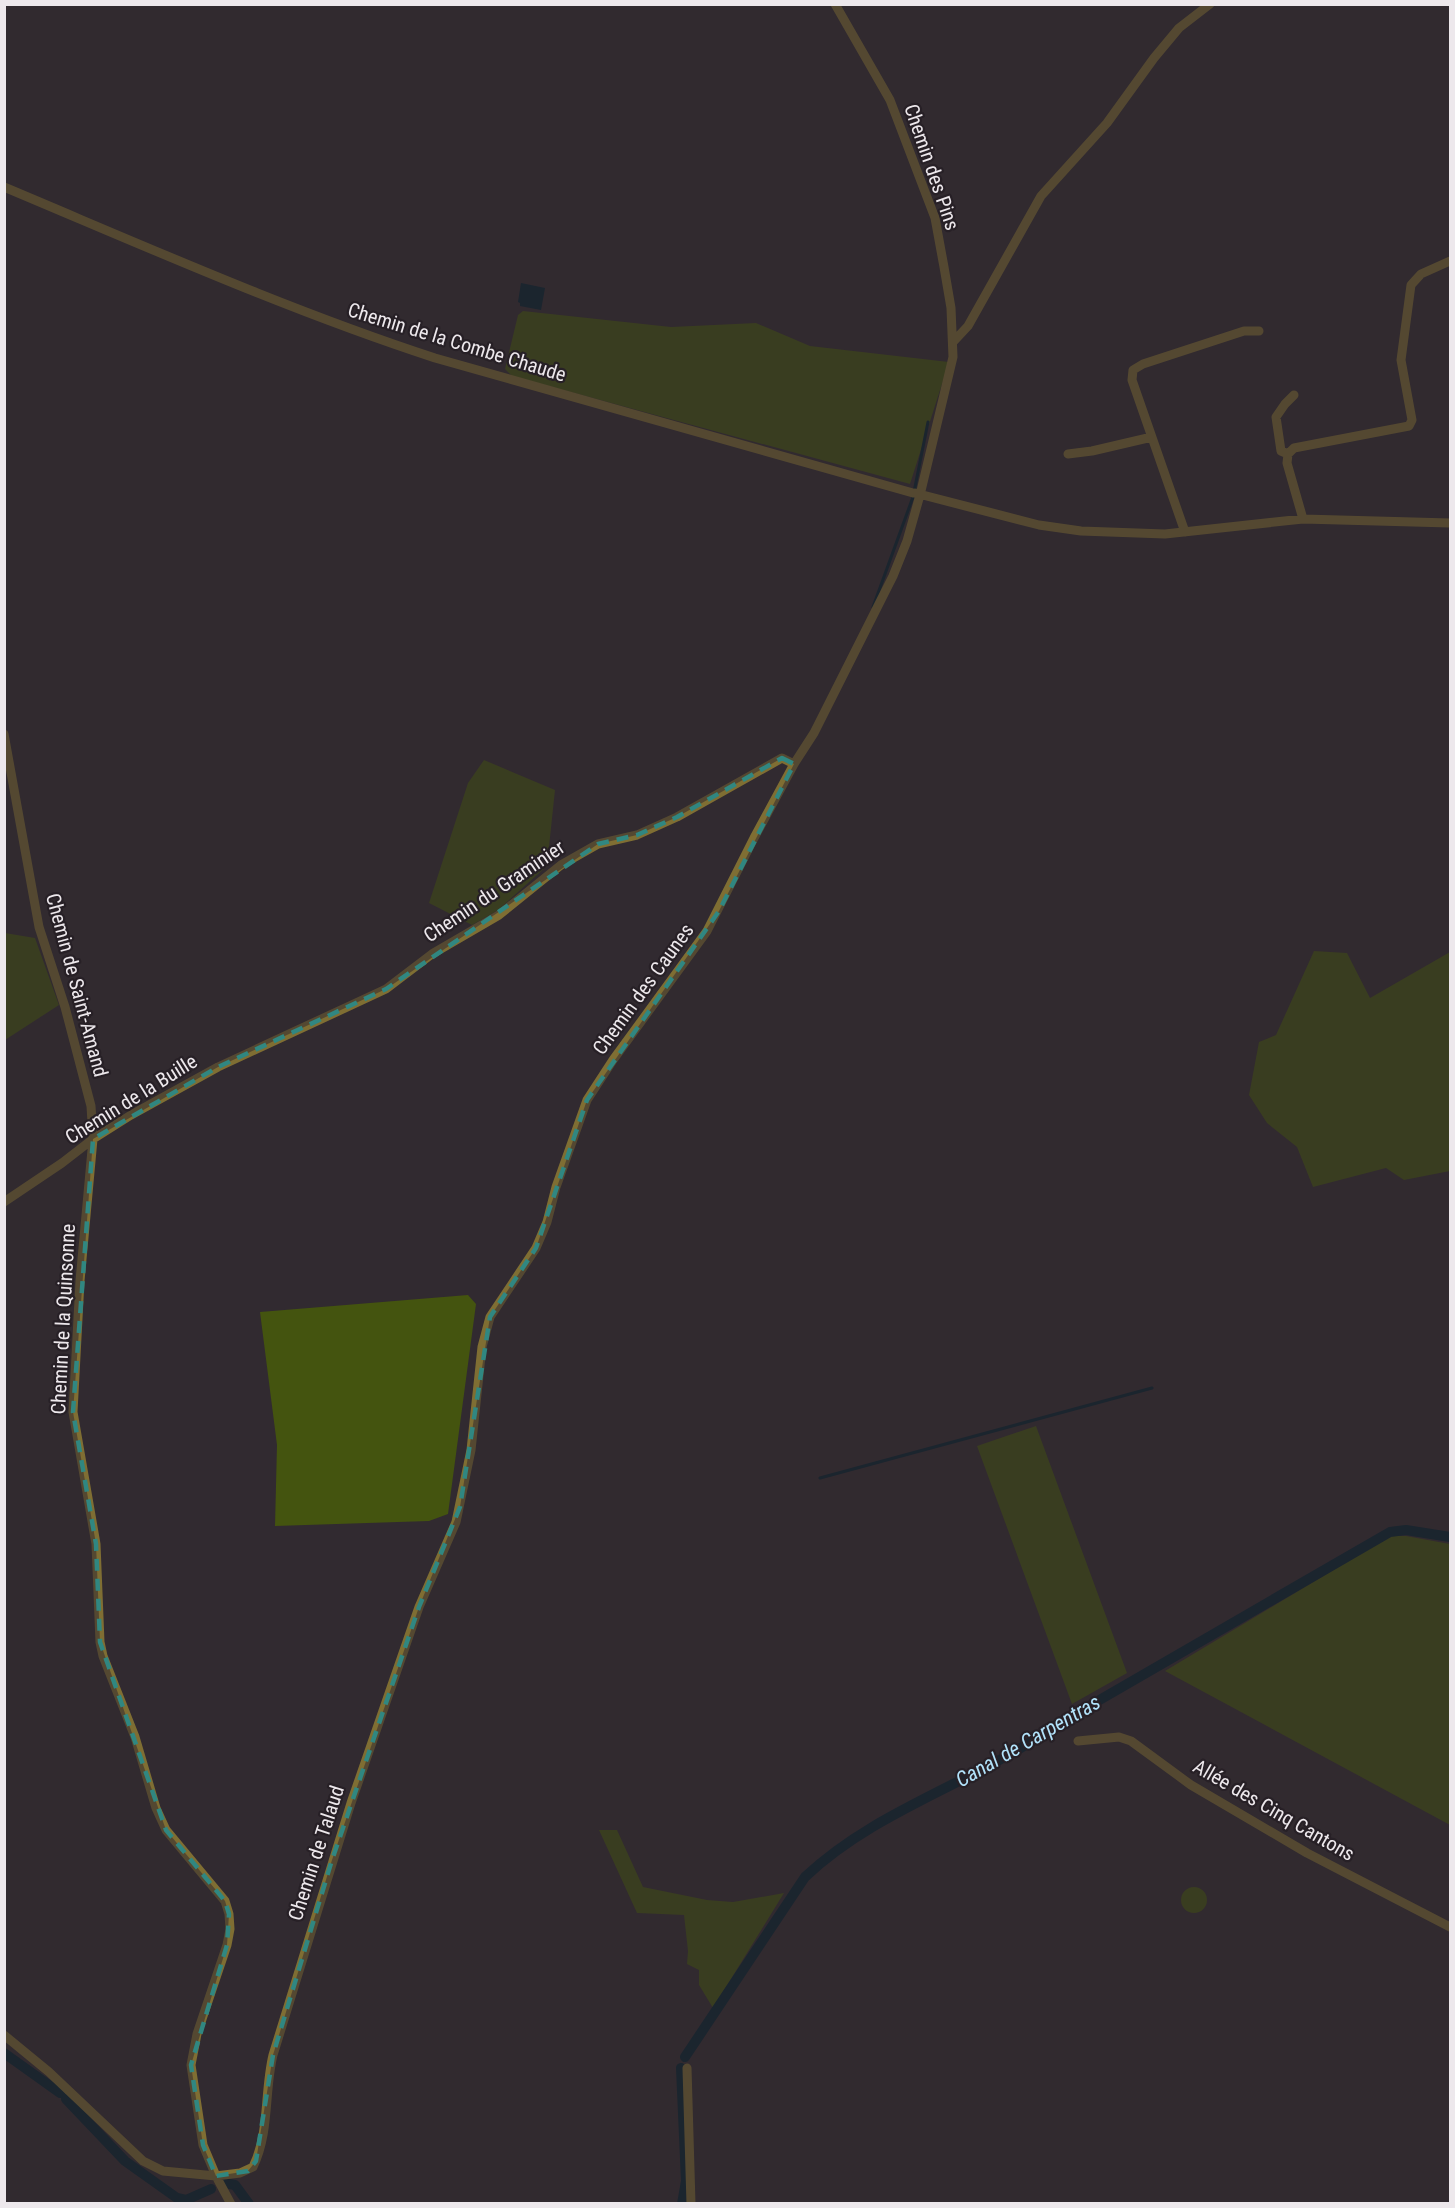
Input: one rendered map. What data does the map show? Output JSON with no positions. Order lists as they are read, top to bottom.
{
  "streets": {
    "street": [
      "Chemin des Pins",
      "Chemin de la Combe Chaude",
      "Chemin du Graminier",
      "Chemin de Saint-Amand",
      "Chemin des Caunes",
      "Chemin de la Buille",
      "Chemin de la Quinsonne",
      "Allée des Cinq Cantons",
      "Chemin de Talaud"
    ]
  },
  "crossings": [
    ["Chemin des Pins", "Chemin de la Combe Chaude"],
    ["Chemin des Pins", "Chemin des Caunes"],
    ["Chemin de la Combe Chaude", "Chemin des Caunes"],
    ["Chemin du Graminier", "Chemin des Caunes"],
    ["Chemin du Graminier", "Chemin de la Buille"],
    ["Chemin de Saint-Amand", "Chemin de la Buille"],
    ["Chemin de Saint-Amand", "Chemin de la Quinsonne"],
    ["Chemin des Caunes", "Chemin de Talaud"],
    ["Chemin de la Buille", "Chemin de la Quinsonne"],
    ["Chemin de la Quinsonne", "Chemin de Talaud"]
  ],
  "water": ["Canal de Carpentras"]
}
